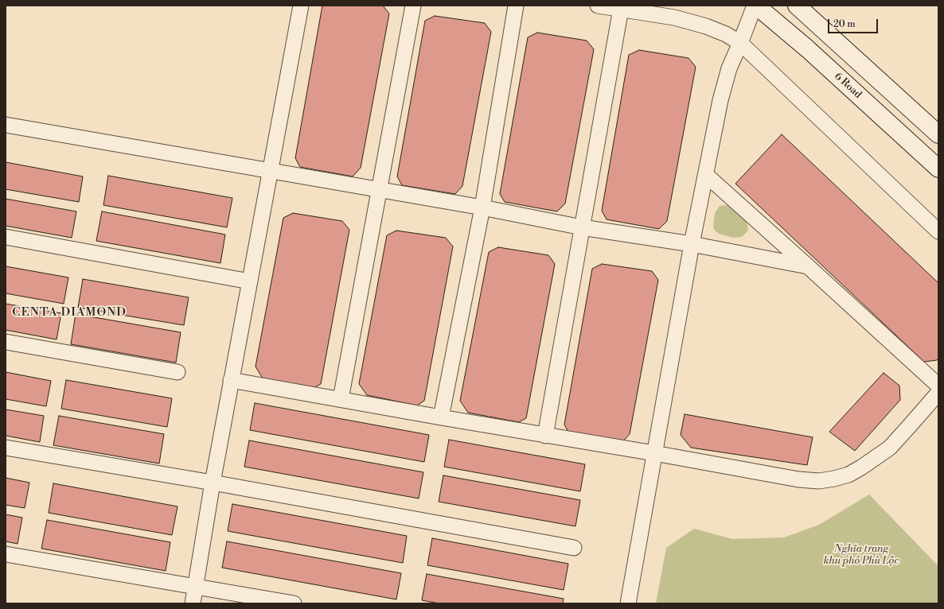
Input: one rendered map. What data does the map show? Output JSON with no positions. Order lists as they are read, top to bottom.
{
  "streets": {
    "main road": ["6 Road"]
  },
  "districts": ["CENTA DIAMOND"],
  "parks": ["Nghĩa trang khu phố Phù Lộc"],
  "scale_bar": "20 m"
}
